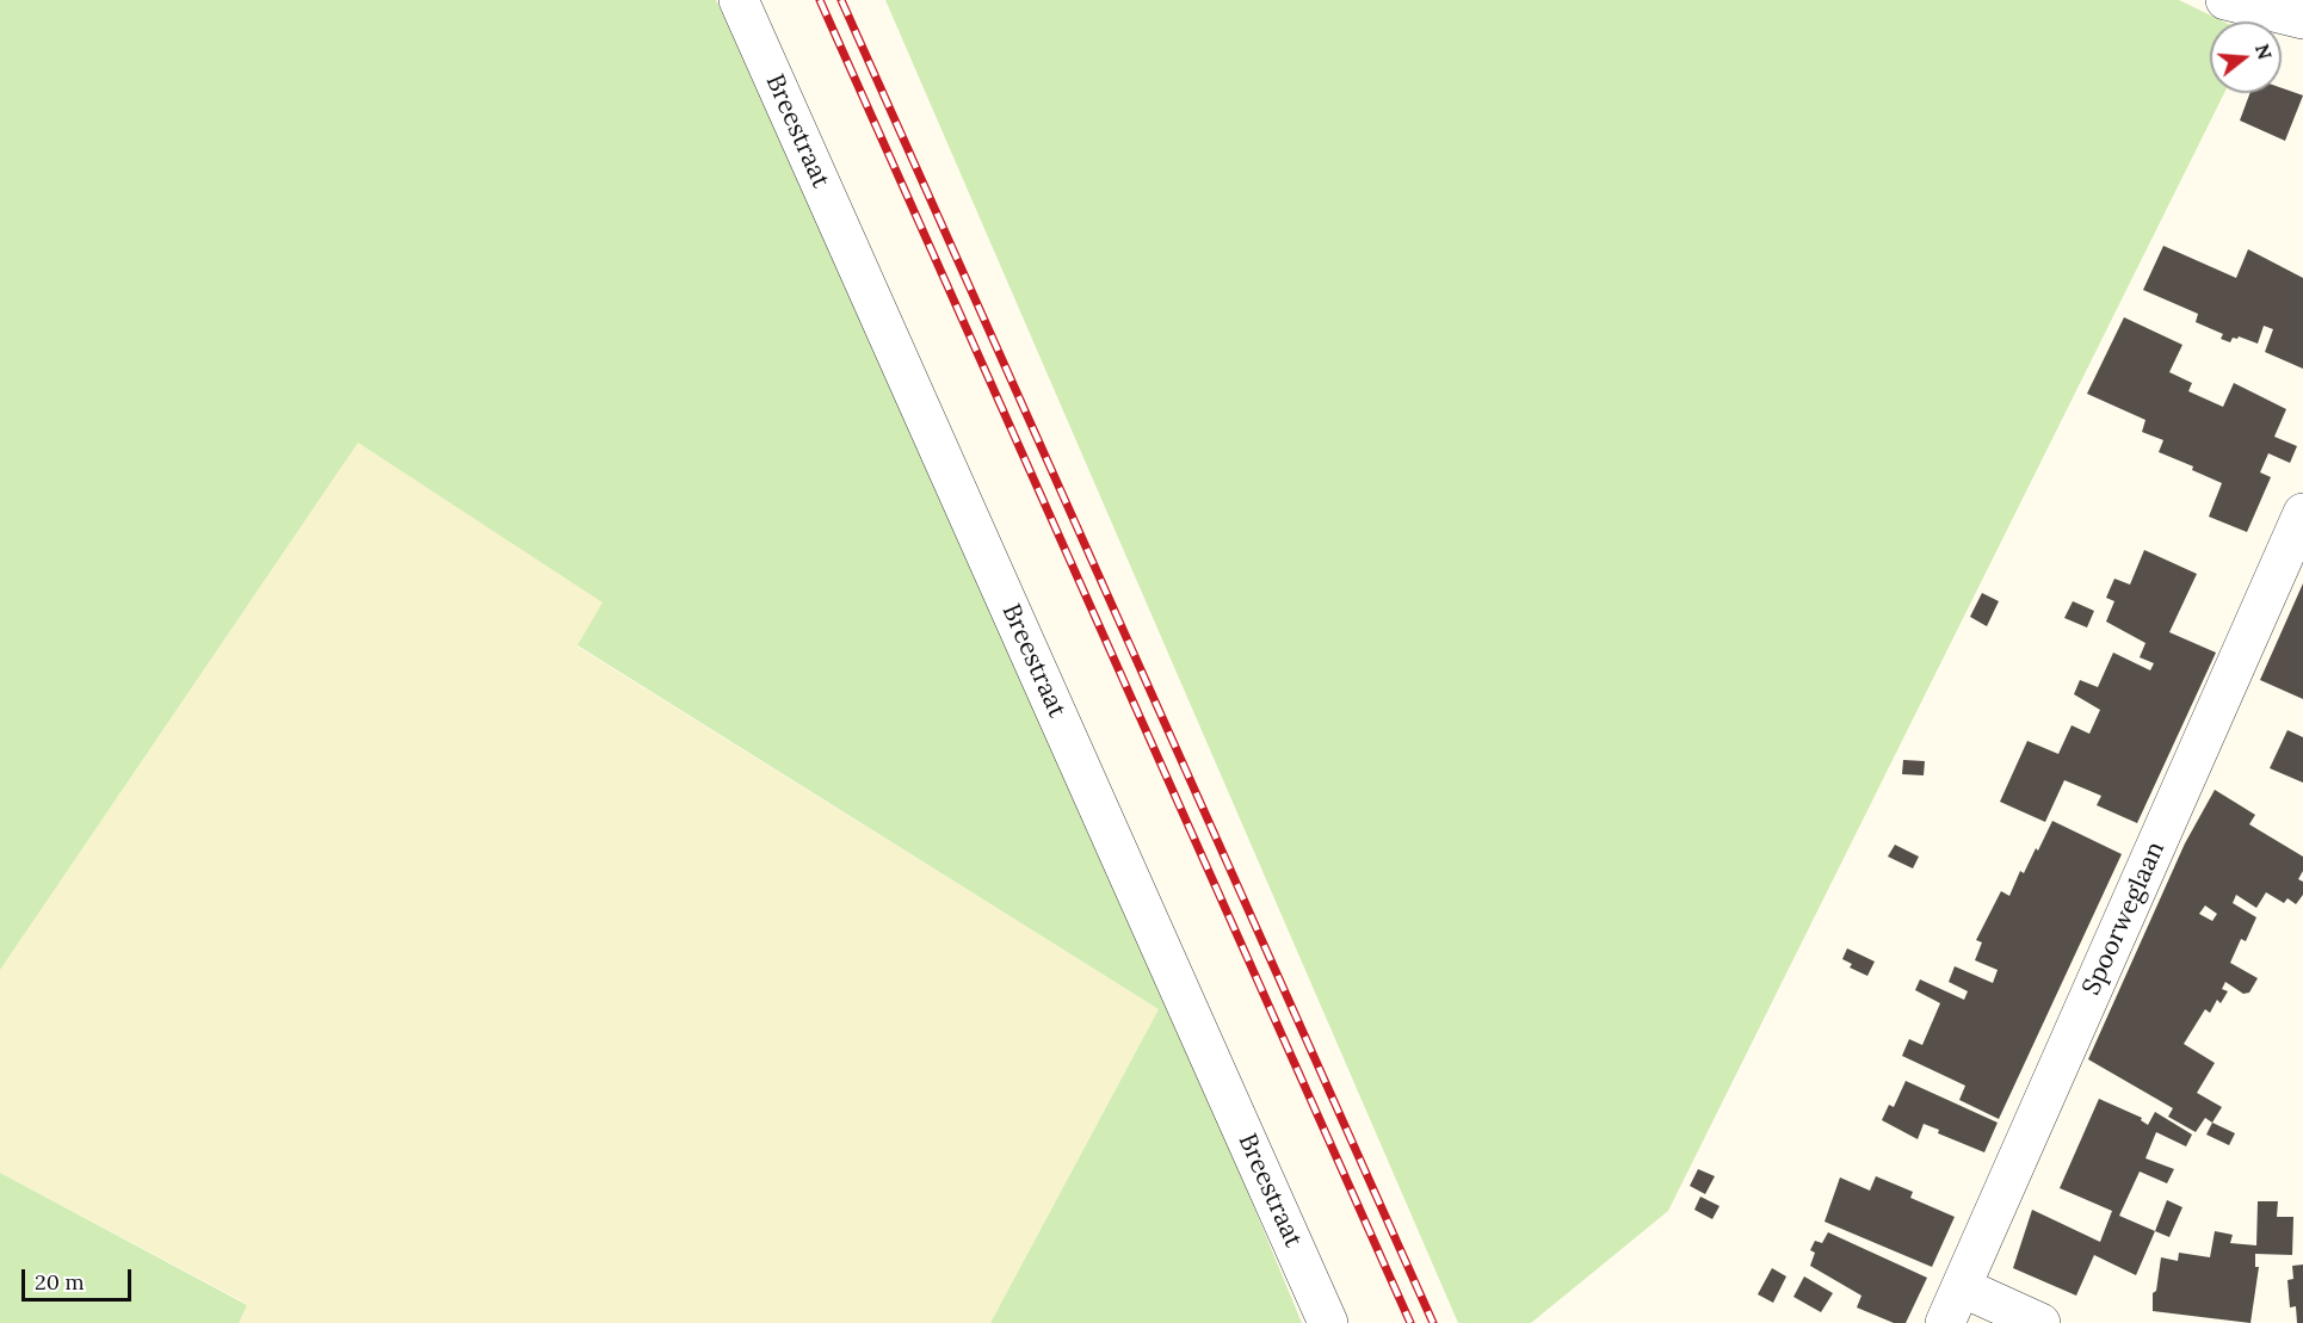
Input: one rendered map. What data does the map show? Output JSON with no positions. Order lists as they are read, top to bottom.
{
  "streets": {
    "street": ["Breestraat", "Spoorweglaan"]
  },
  "scale_bar": "20 m",
  "north": "right"
}
